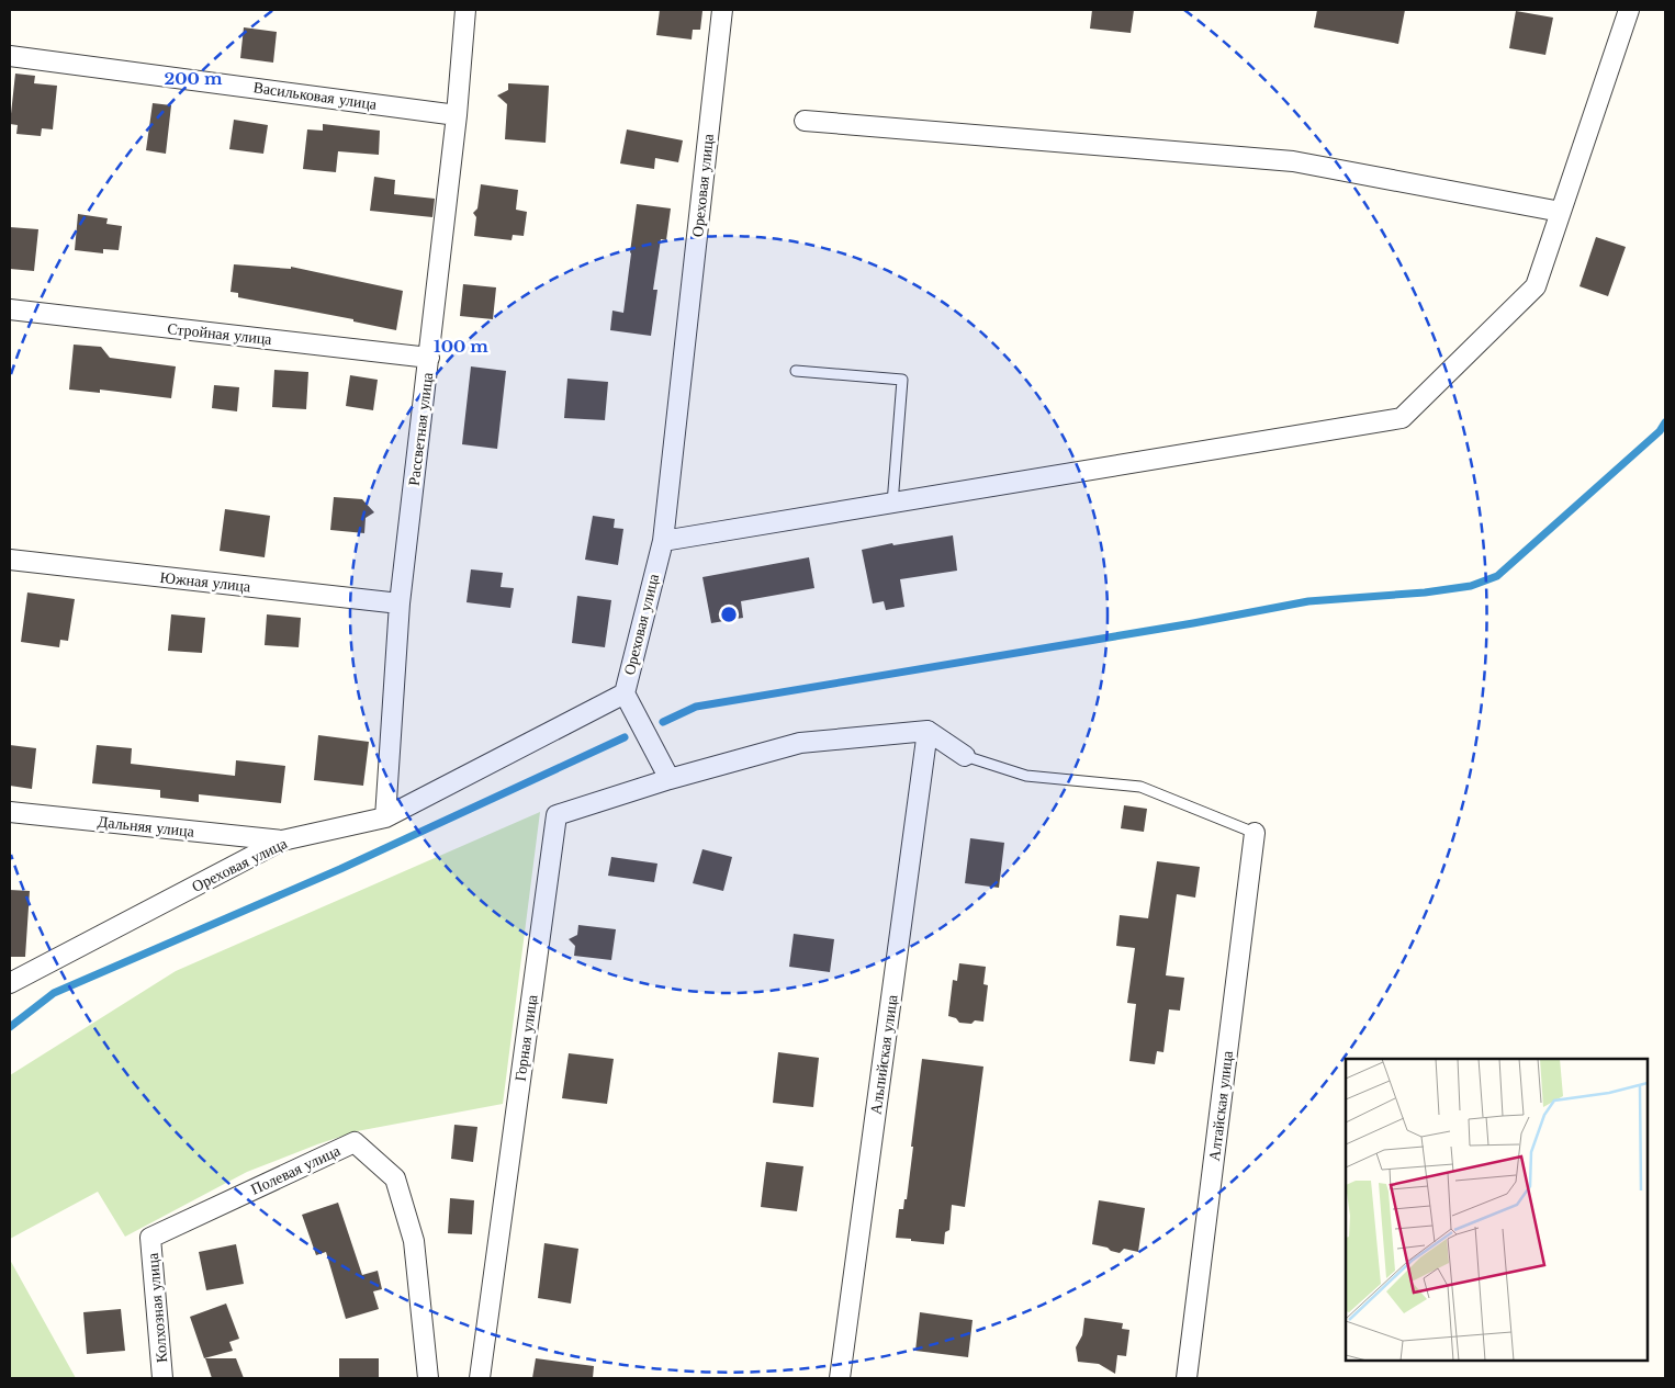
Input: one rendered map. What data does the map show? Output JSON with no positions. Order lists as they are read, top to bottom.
{
  "streets": {
    "street": [
      "Васильковая улица",
      "Ореховая улица",
      "Стройная улица",
      "Рассветная улица",
      "Южная улица",
      "Дальняя улица",
      "Горная улица",
      "Альпийская улица",
      "Алтайская улица",
      "Полевая улица",
      "Колхозная улица"
    ]
  },
  "crossings": [
    ["Васильковая улица", "Рассветная улица"],
    ["Ореховая улица", "Рассветная улица"],
    ["Ореховая улица", "Дальняя улица"],
    ["Стройная улица", "Рассветная улица"],
    ["Рассветная улица", "Южная улица"],
    ["Полевая улица", "Колхозная улица"]
  ],
  "rings": ["200 m", "100 m"]
}
